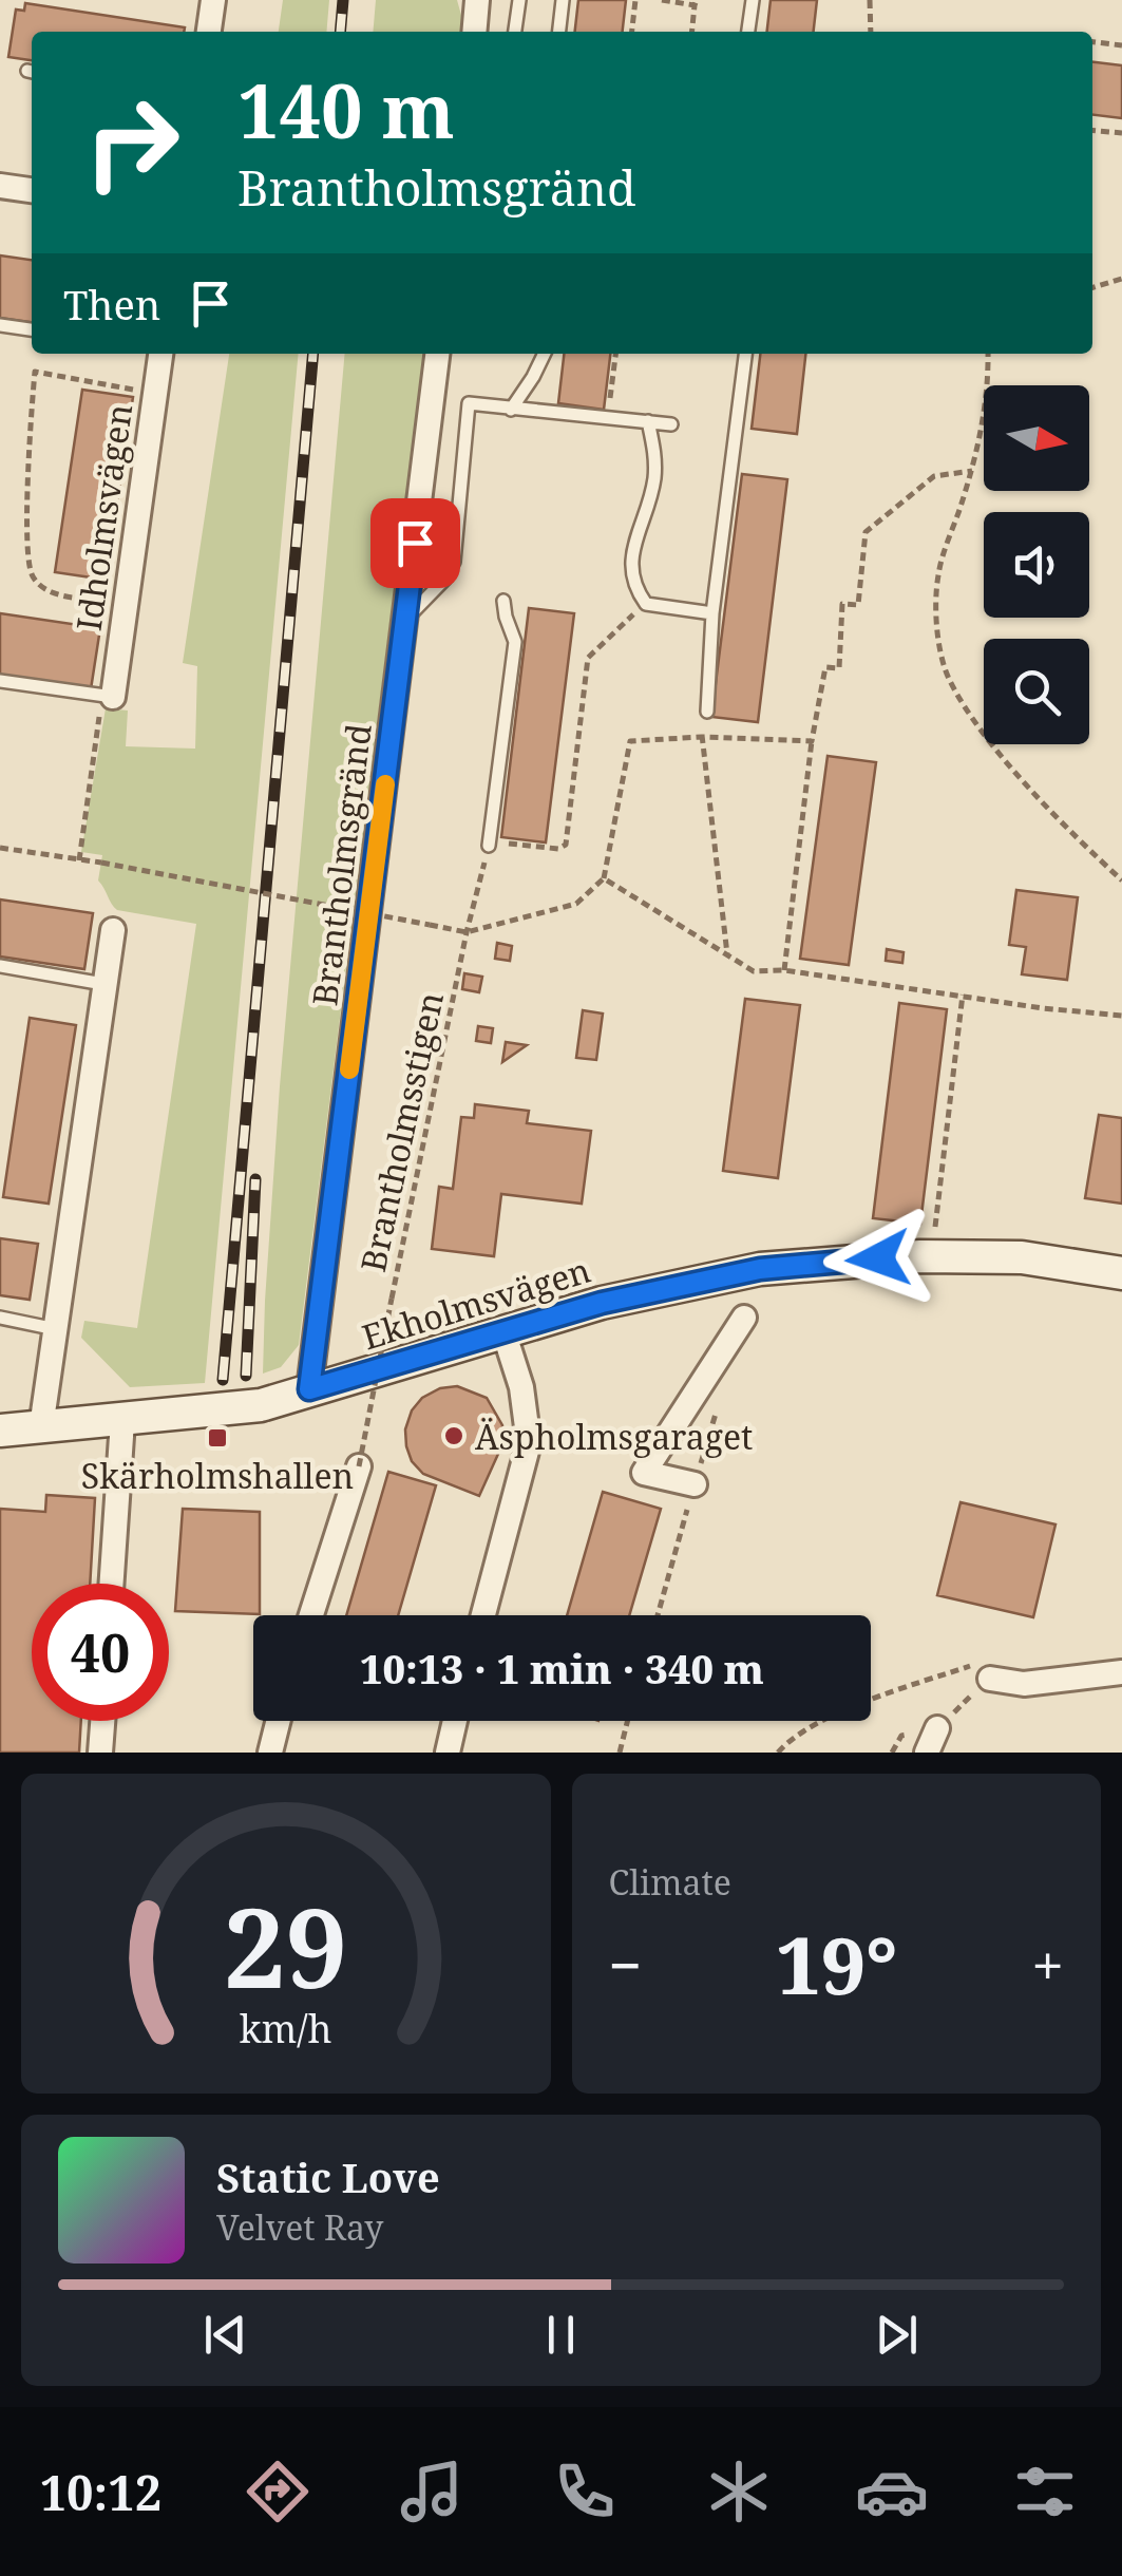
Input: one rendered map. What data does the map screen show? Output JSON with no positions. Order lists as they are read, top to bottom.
{
  "streets": {
    "street": ["Idholmsvägen", "Brantholmsgränd", "Ekholmsvägen"],
    "path": ["Brantholmsstigen"]
  },
  "crossings": [
    ["Brantholmsgränd", "Ekholmsvägen"]
  ],
  "places": {
    "other": ["Äspholmsgaraget"],
    "transit": ["Skärholmshallen"]
  },
  "north": "right",
  "page": {
    "turn": ["140 m", "Brantholmsgränd"],
    "then": "Then",
    "limit": "40",
    "trip": "10:13 · 1 min · 340 m",
    "tile": "Climate",
    "heat": ["−", "19°", "+"],
    "song": ["Static Love", "Velvet Ray"],
    "tabs": "10:12",
    "gauge": ["29", "km/h"]
  }
}
